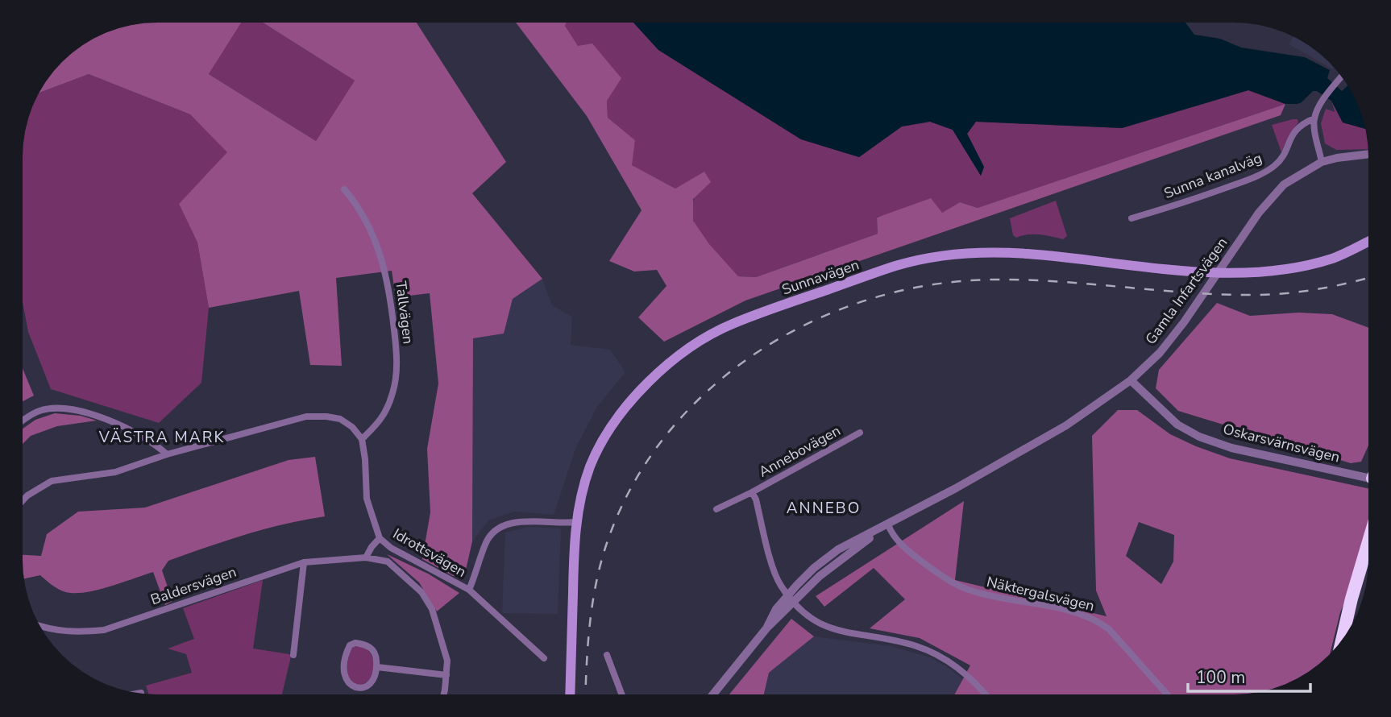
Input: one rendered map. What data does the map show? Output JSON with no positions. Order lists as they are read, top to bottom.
{
  "streets": {
    "main road": ["Sunnavägen"],
    "street": [
      "Sunna kanalväg",
      "Gamla Infartsvägen",
      "Tallvägen",
      "Oskarsvärnsvägen",
      "Annebovägen",
      "Idrottsvägen",
      "Baldersvägen",
      "Näktergalsvägen"
    ]
  },
  "crossings": [
    ["Gamla Infartsvägen", "Oskarsvärnsvägen"],
    ["Gamla Infartsvägen", "Annebovägen"],
    ["Gamla Infartsvägen", "Näktergalsvägen"],
    ["Tallvägen", "Idrottsvägen"]
  ],
  "districts": ["VÄSTRA MARK", "ANNEBO"],
  "scale_bar": "100 m"
}
